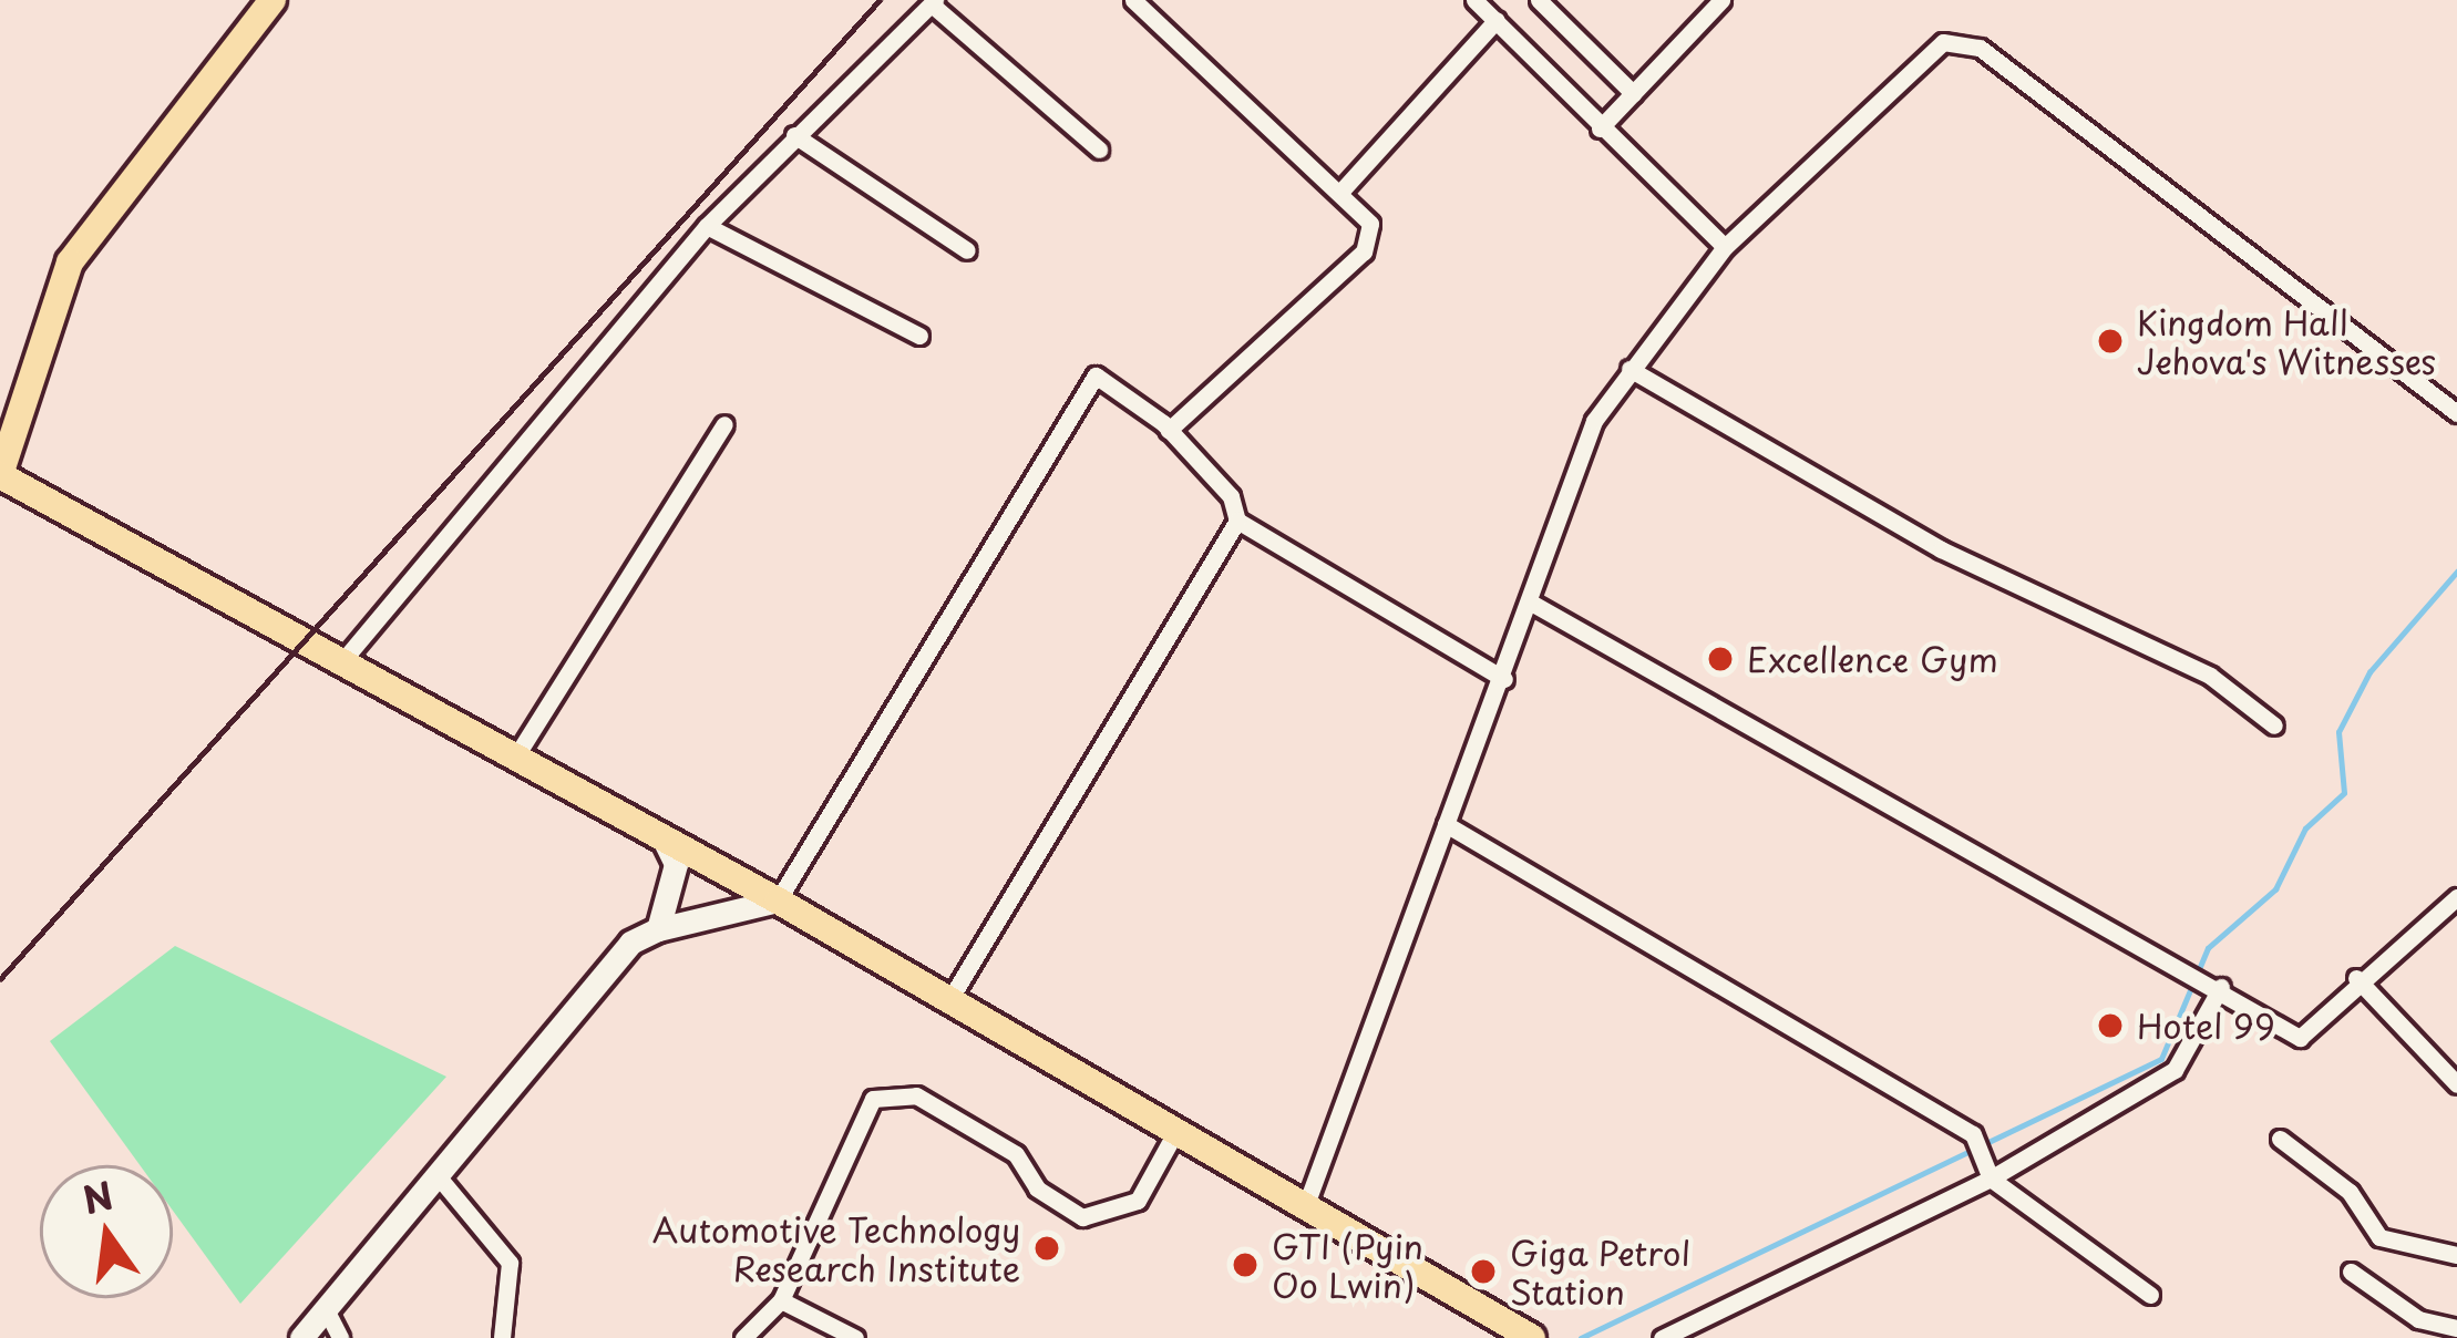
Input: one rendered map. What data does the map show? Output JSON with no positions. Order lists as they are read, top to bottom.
{
  "places": [
    "Kingdom Hall Jehova's Witnesses",
    "Excellence Gym",
    "Hotel 99",
    "Automotive Technology Research Institute",
    "GTI (Pyin Oo Lwin)",
    "Giga Petrol Station"
  ],
  "north": "top"
}
